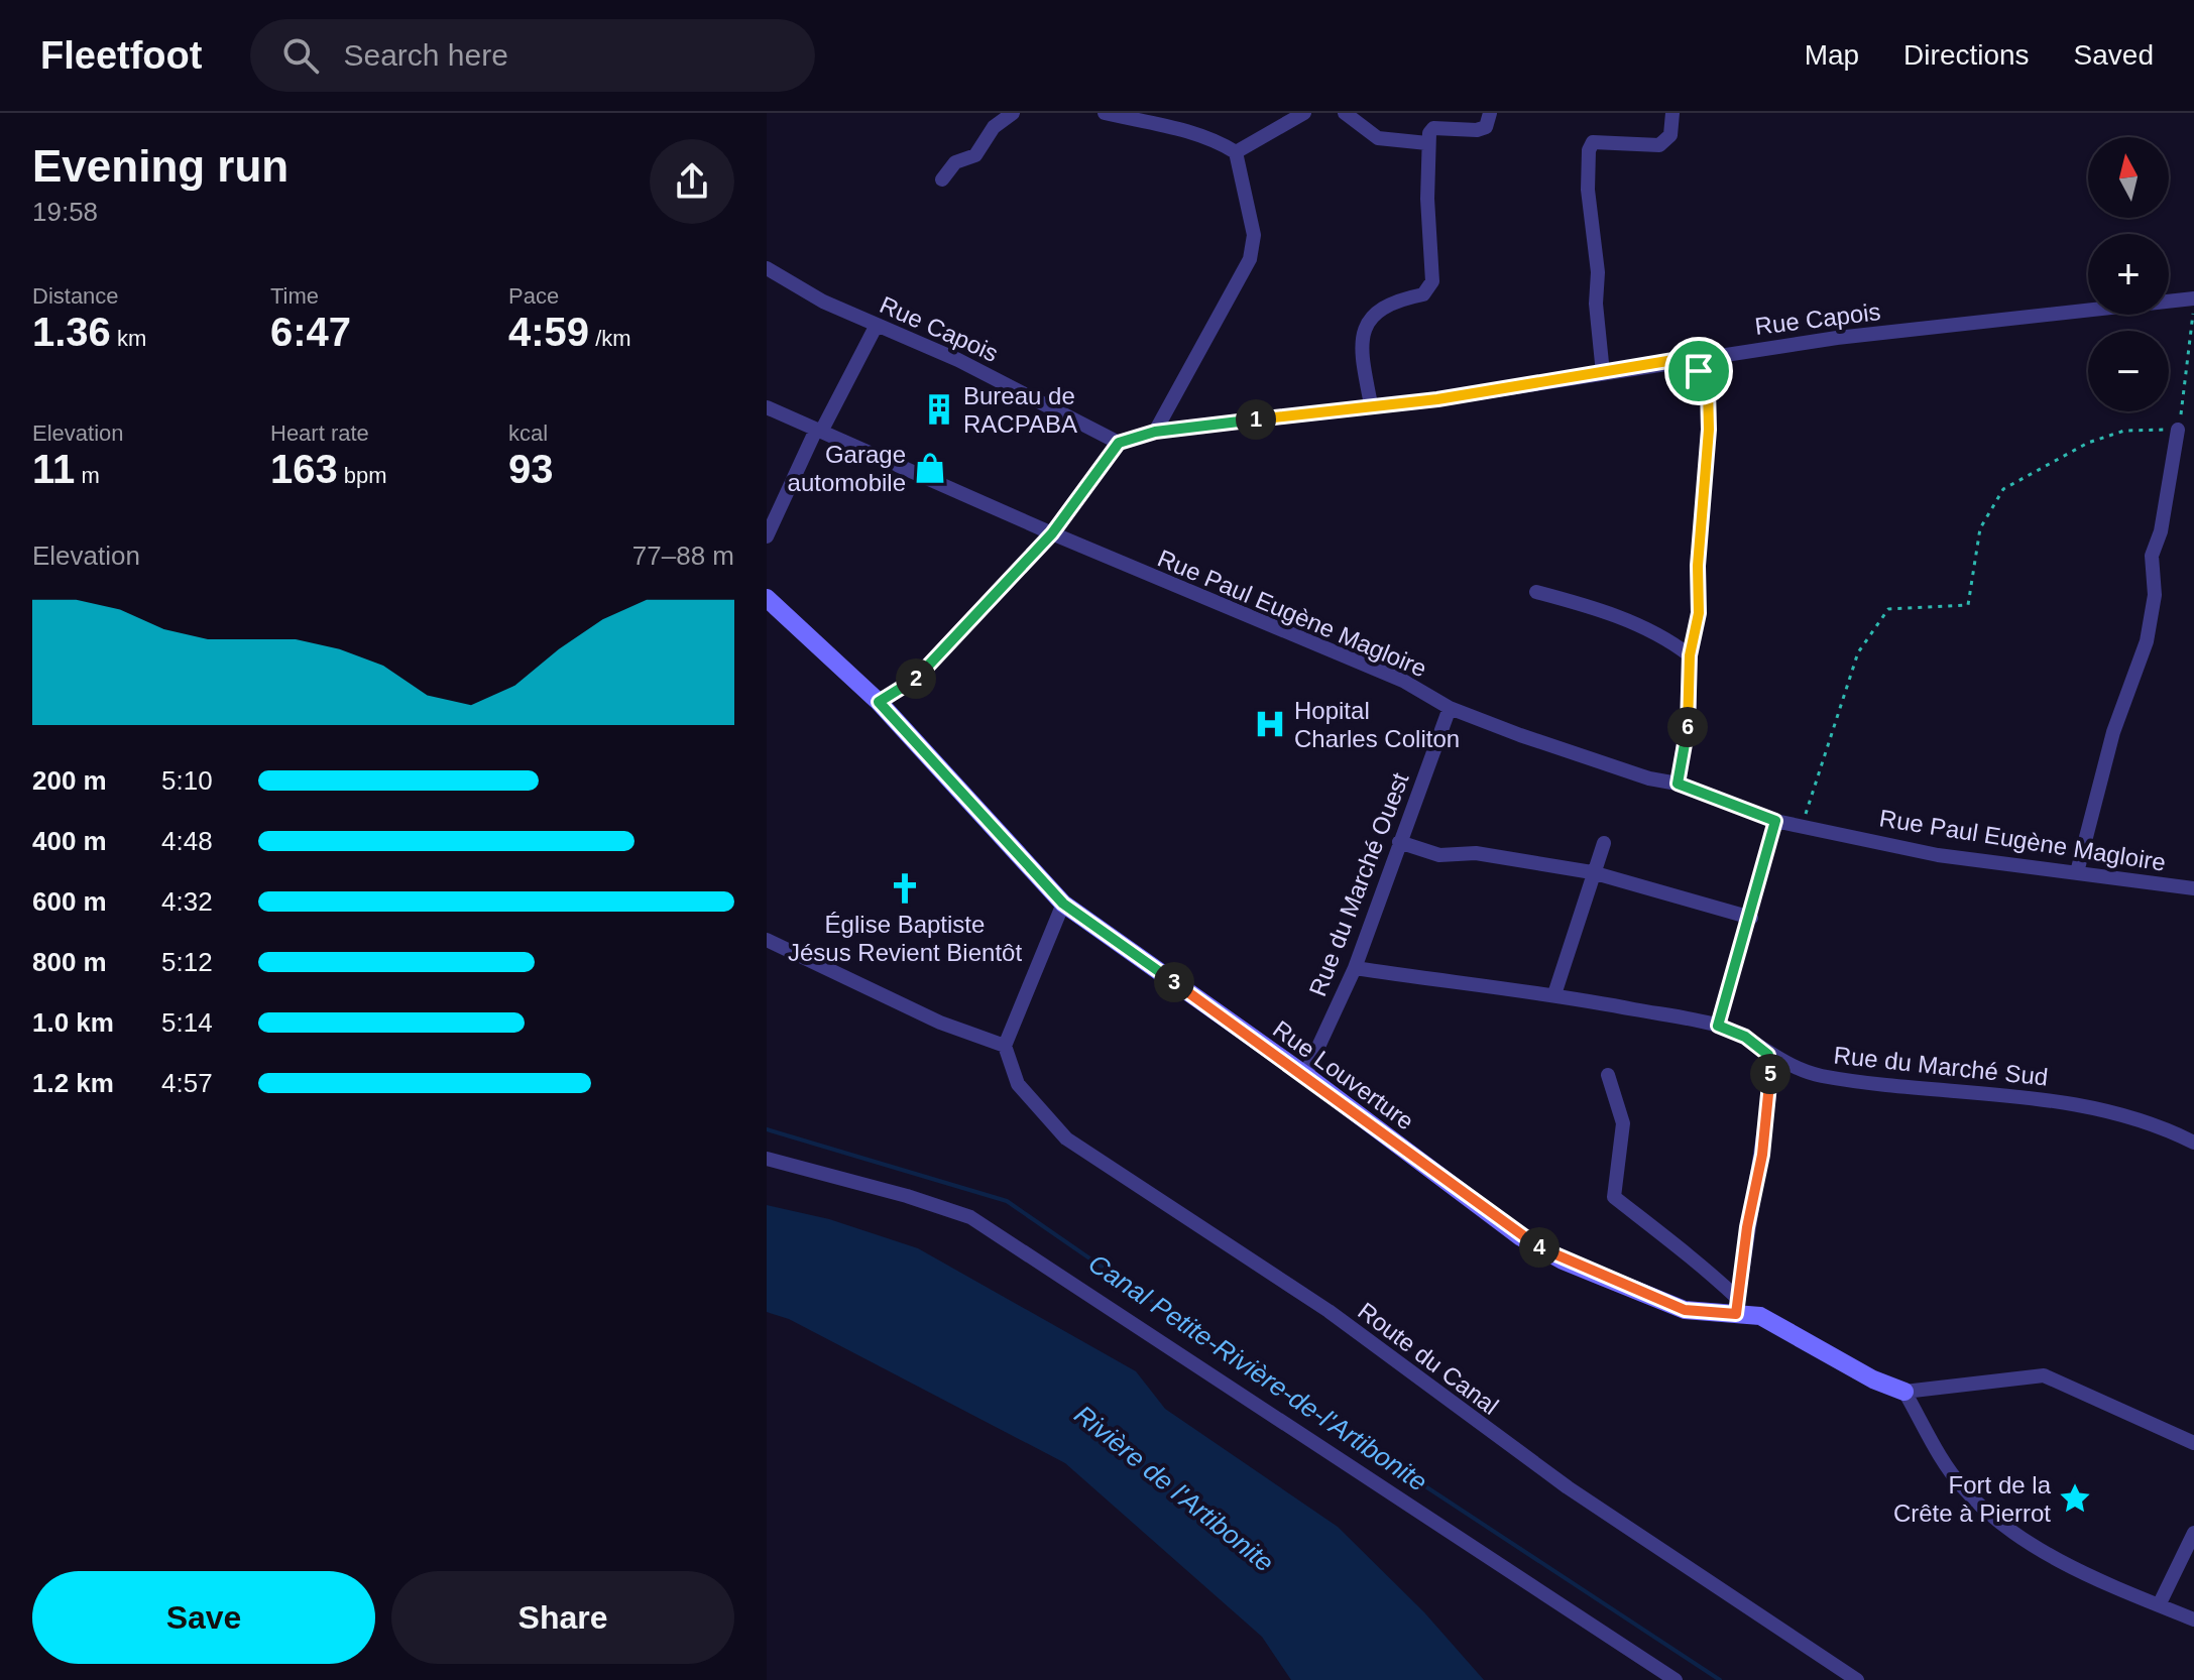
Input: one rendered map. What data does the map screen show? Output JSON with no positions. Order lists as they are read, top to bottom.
{
  "streets": {
    "main road": ["Rue Louverture"],
    "street": [
      "Rue Capois",
      "Rue Paul Eugène Magloire",
      "Rue du Marché Ouest",
      "Rue du Marché Sud",
      "Route du Canal"
    ]
  },
  "crossings": [
    ["Rue Paul Eugène Magloire", "Rue du Marché Ouest"],
    ["Rue du Marché Ouest", "Rue du Marché Sud"],
    ["Rue du Marché Ouest", "Rue Louverture"]
  ],
  "water": ["Canal Petite-Rivière-de-l'Artibonite", "Rivière de l'Artibonite"],
  "places": {
    "building": ["Bureau de RACPABA"],
    "shop": ["Garage automobile"],
    "hospital": ["Hopital Charles Coliton"],
    "church": ["Église Baptiste Jésus Revient Bientôt"],
    "place": ["Fort de la Crête à Pierrot"]
  },
  "north": "top",
  "page": {
    "header": "Fleetfoot",
    "search": "Search here",
    "nav": ["Map", "Directions", "Saved"],
    "heading": ["Evening run", "19:58"],
    "map_buttons": ["+", "−"],
    "stats": [
      ["Distance", "1.36 km"],
      ["Time", "6:47"],
      ["Pace", "4:59 /km"],
      ["Elevation", "11 m"],
      ["Heart rate", "163 bpm"],
      ["kcal", "93"]
    ],
    "pins": [
      "1",
      "2",
      "6",
      "3",
      "5",
      "4"
    ],
    "chart": ["Elevation", "77–88 m"],
    "list": [
      {
        "name": "200 m",
        "note": "5:10"
      },
      {
        "name": "400 m",
        "note": "4:48"
      },
      {
        "name": "600 m",
        "note": "4:32"
      },
      {
        "name": "800 m",
        "note": "5:12"
      },
      {
        "name": "1.0 km",
        "note": "5:14"
      },
      {
        "name": "1.2 km",
        "note": "4:57"
      }
    ],
    "buttons": ["Save", "Share"]
  }
}
